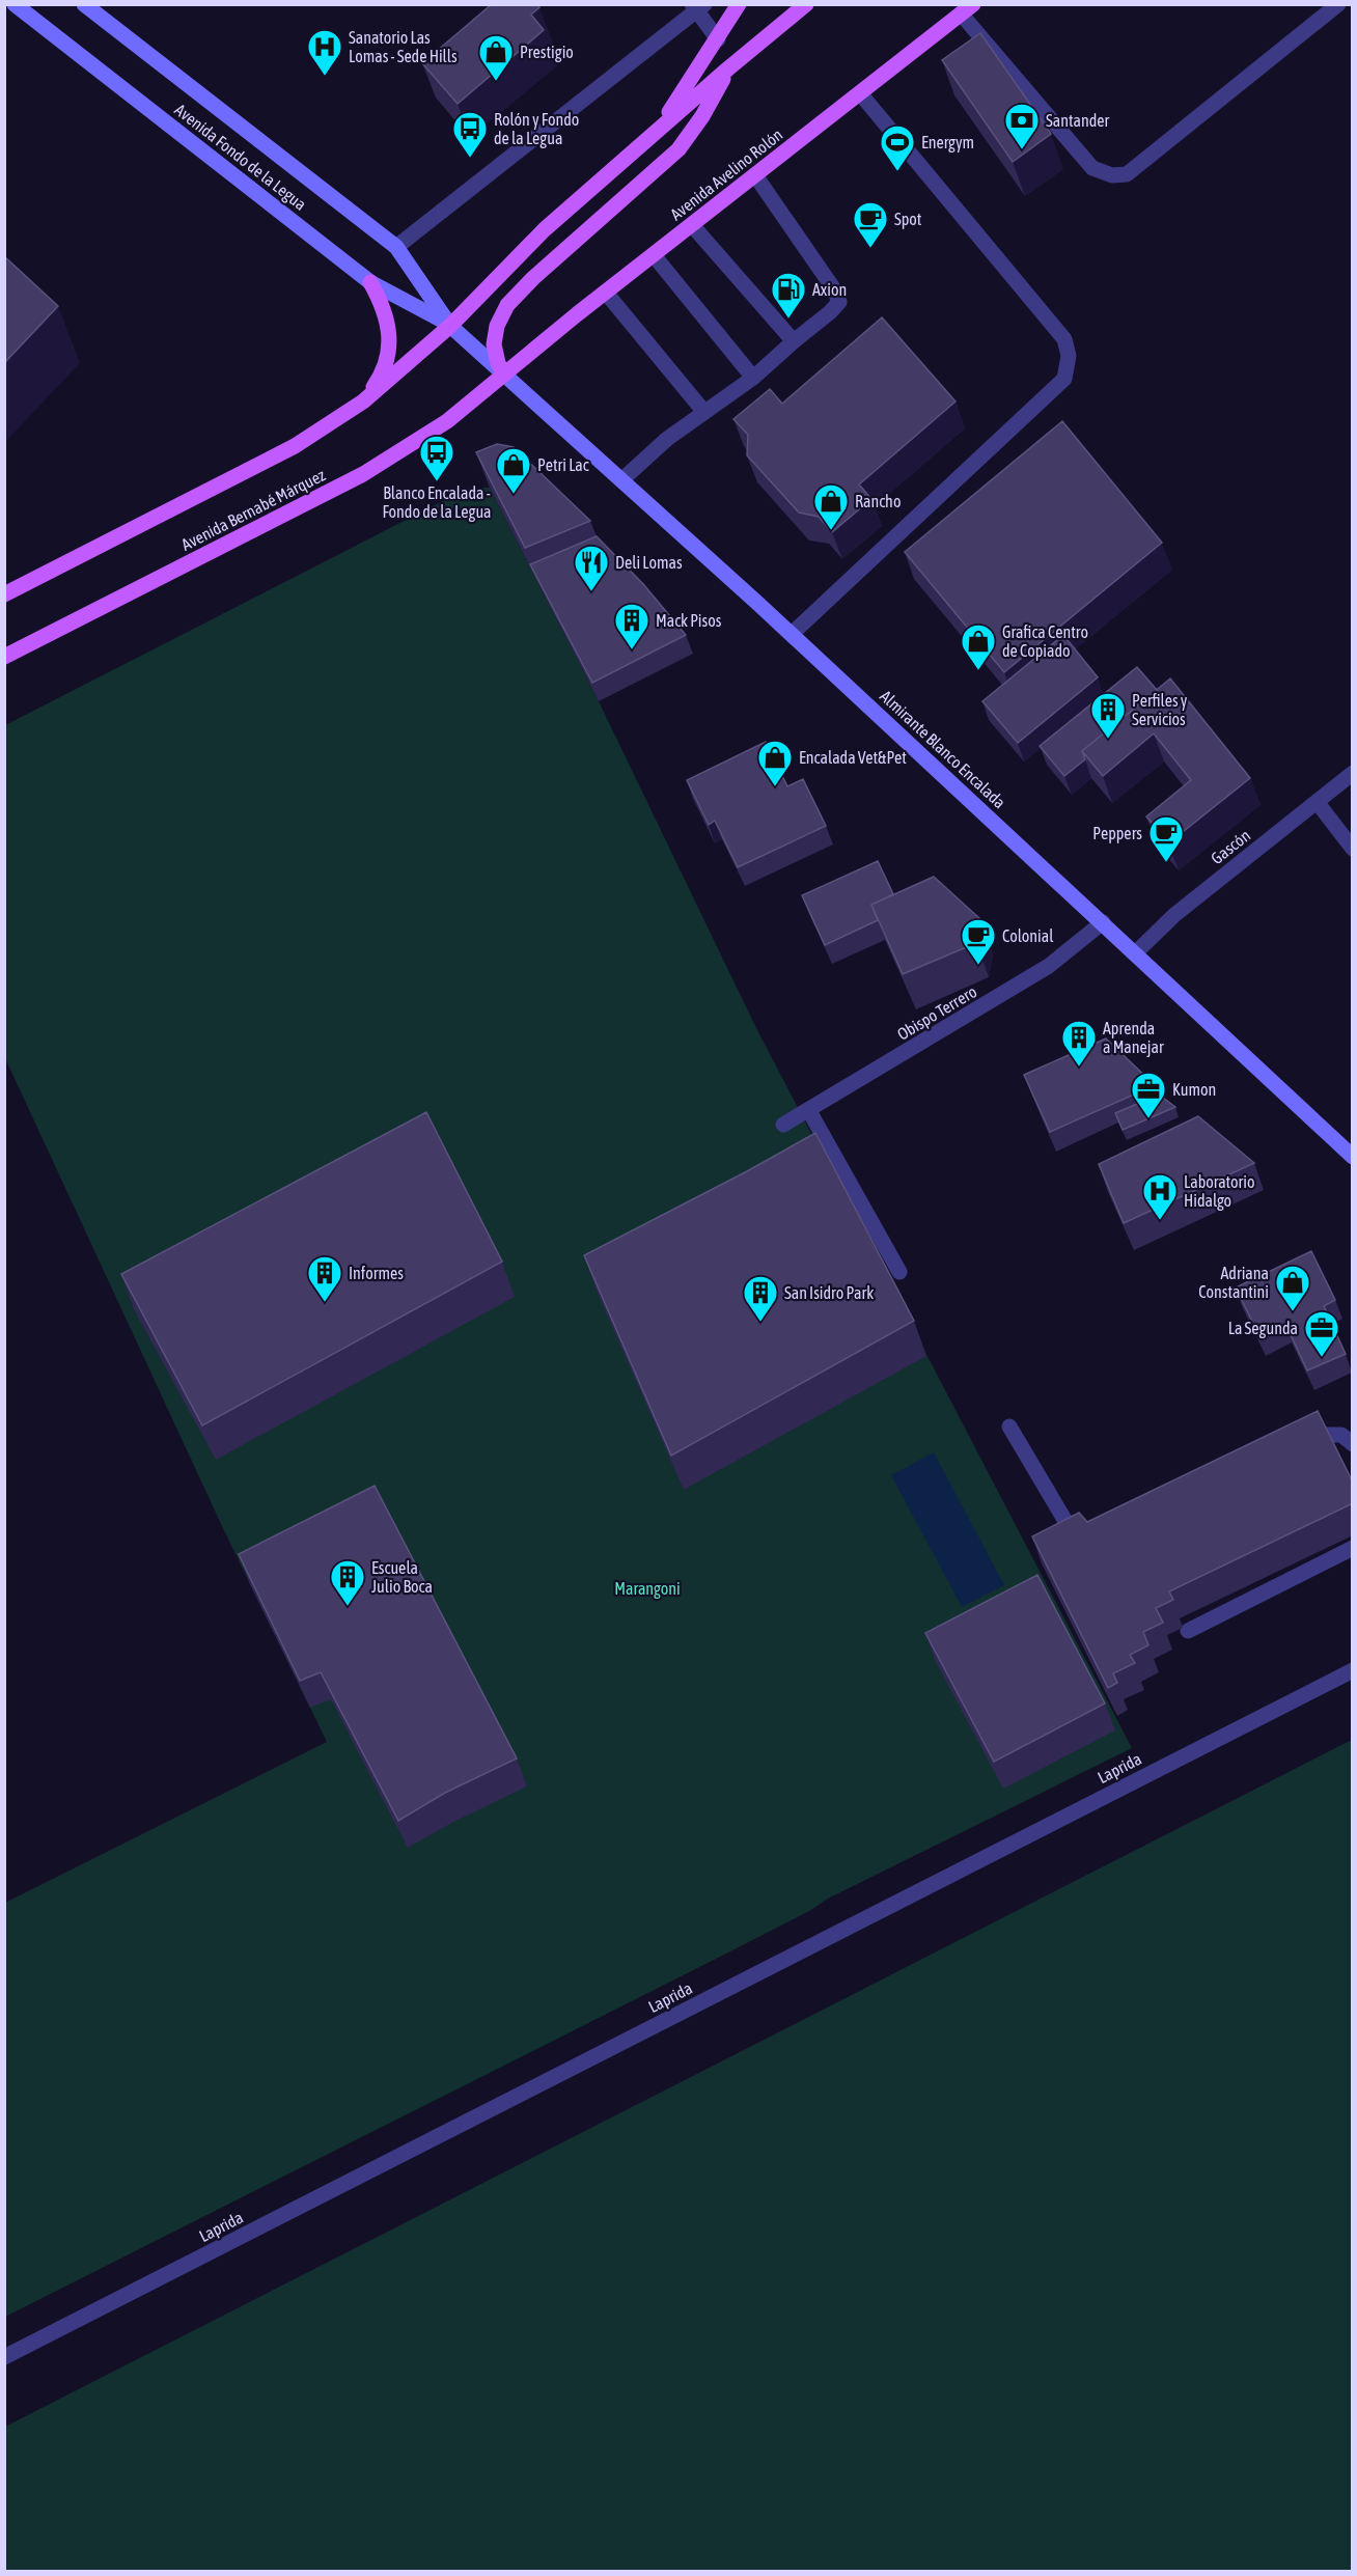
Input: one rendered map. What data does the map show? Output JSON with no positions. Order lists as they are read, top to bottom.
{
  "streets": {
    "main road": [
      "Avenida Fondo de la Legua",
      "Avenida Avelino Rolón",
      "Avenida Bernabé Márquez",
      "Almirante Blanco Encalada"
    ],
    "street": ["Gascón", "Obispo Terrero", "Laprida"]
  },
  "crossings": [
    ["Avenida Fondo de la Legua", "Avenida Avelino Rolón"],
    ["Avenida Fondo de la Legua", "Avenida Bernabé Márquez"],
    ["Avenida Fondo de la Legua", "Almirante Blanco Encalada"],
    ["Avenida Avelino Rolón", "Avenida Bernabé Márquez"],
    ["Avenida Avelino Rolón", "Almirante Blanco Encalada"],
    ["Avenida Bernabé Márquez", "Almirante Blanco Encalada"],
    ["Almirante Blanco Encalada", "Gascón"],
    ["Almirante Blanco Encalada", "Obispo Terrero"]
  ],
  "parks": ["Marangoni"],
  "places": {
    "hospital": ["Sanatorio Las Lomas - Sede Hills", "Laboratorio Hidalgo"],
    "shop": [
      "Prestigio",
      "Petri Lac",
      "Rancho",
      "Grafica Centro de Copiado",
      "Encalada Vet&Pet",
      "Adriana Constantini"
    ],
    "bank": ["Santander"],
    "bus stop": ["Rolón y Fondo de la Legua", "Blanco Encalada - Fondo de la Legua"],
    "sports": ["Energym"],
    "cafe": ["Spot", "Peppers", "Colonial"],
    "fuel station": ["Axion"],
    "restaurant": ["Deli Lomas"],
    "building": [
      "Mack Pisos",
      "Perfiles y Servicios",
      "Aprenda a Manejar",
      "Informes",
      "San Isidro Park",
      "Escuela Julio Boca"
    ],
    "office": ["Kumon", "La Segunda"]
  }
}
